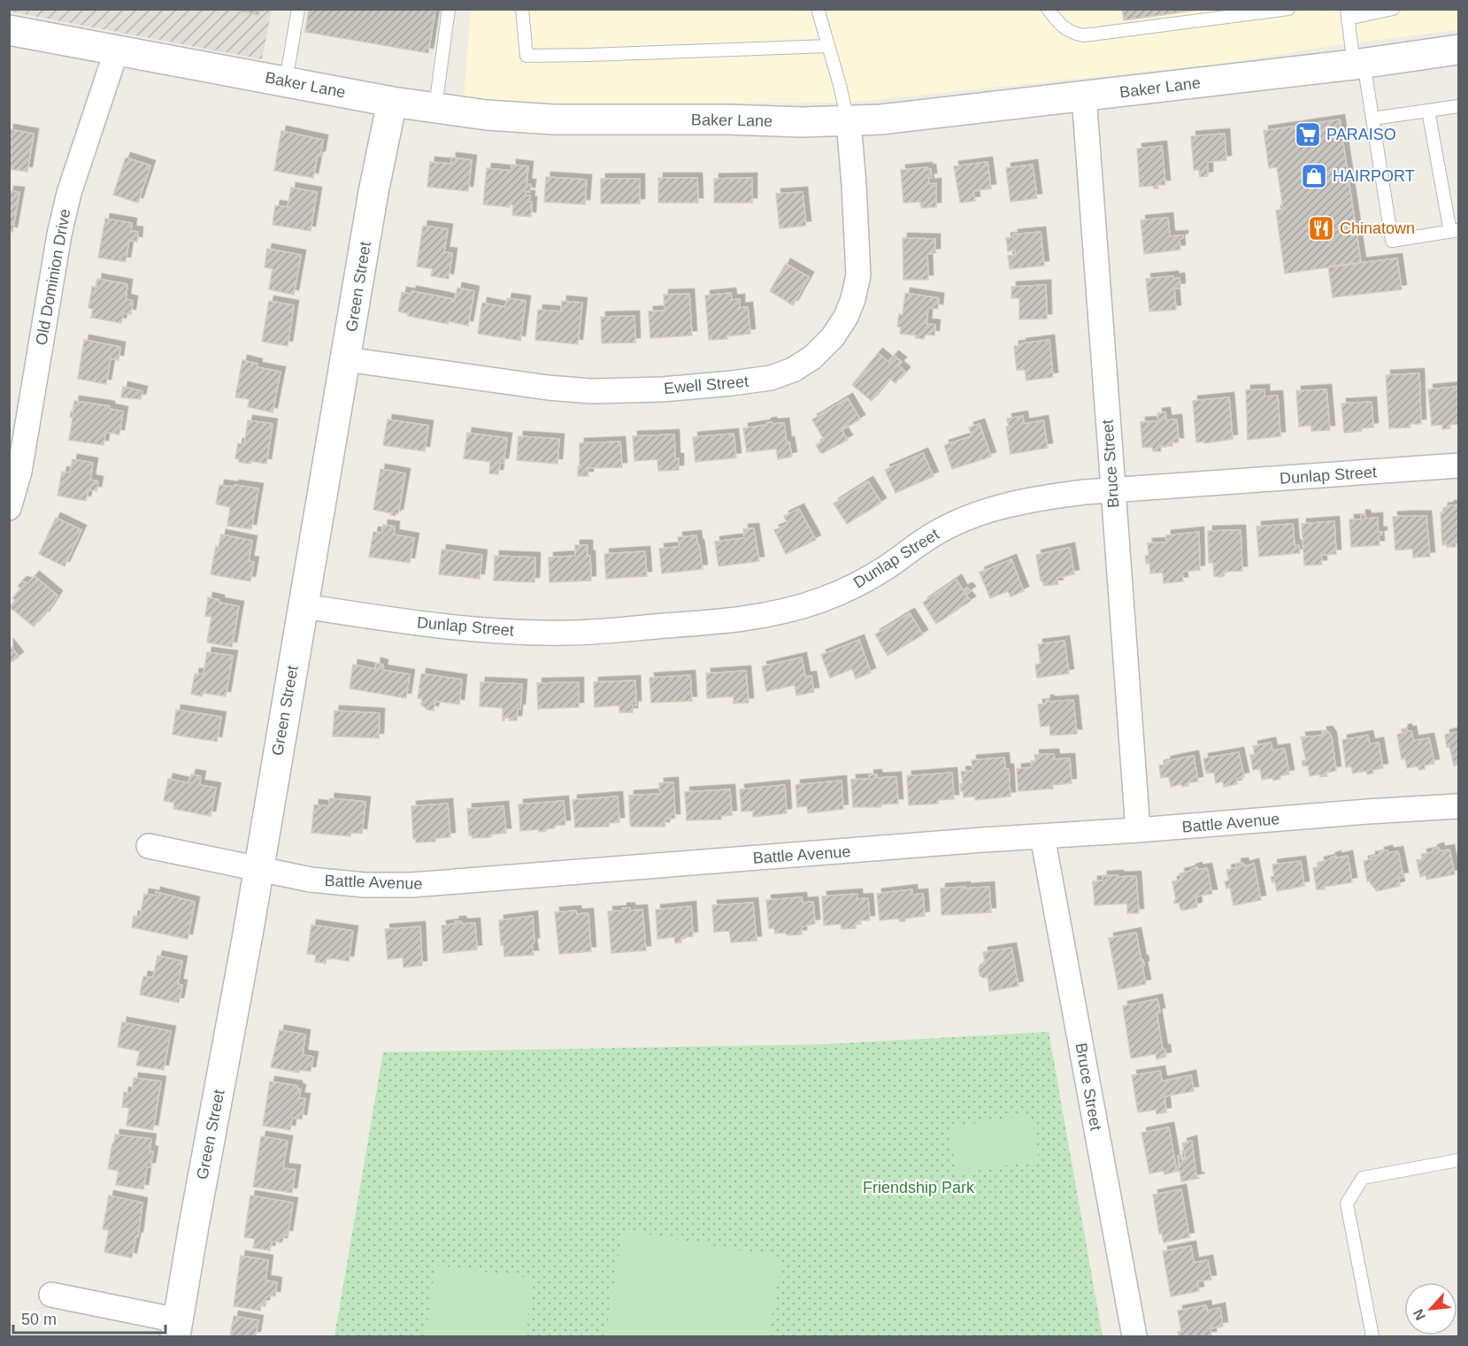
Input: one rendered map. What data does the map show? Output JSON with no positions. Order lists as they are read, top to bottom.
{
  "streets": {
    "street": [
      "Baker Lane",
      "Old Dominion Drive",
      "Green Street",
      "Ewell Street",
      "Bruce Street",
      "Dunlap Street",
      "Battle Avenue"
    ]
  },
  "crossings": [
    ["Baker Lane", "Old Dominion Drive"],
    ["Baker Lane", "Green Street"],
    ["Baker Lane", "Ewell Street"],
    ["Baker Lane", "Bruce Street"],
    ["Green Street", "Ewell Street"],
    ["Green Street", "Dunlap Street"],
    ["Green Street", "Battle Avenue"],
    ["Bruce Street", "Dunlap Street"],
    ["Bruce Street", "Battle Avenue"]
  ],
  "parks": ["Friendship Park"],
  "places": {
    "supermarket": ["PARAISO"],
    "shop": ["HAIRPORT"],
    "restaurant": ["Chinatown"]
  },
  "scale_bar": "50 m",
  "north": "bottom left"
}
